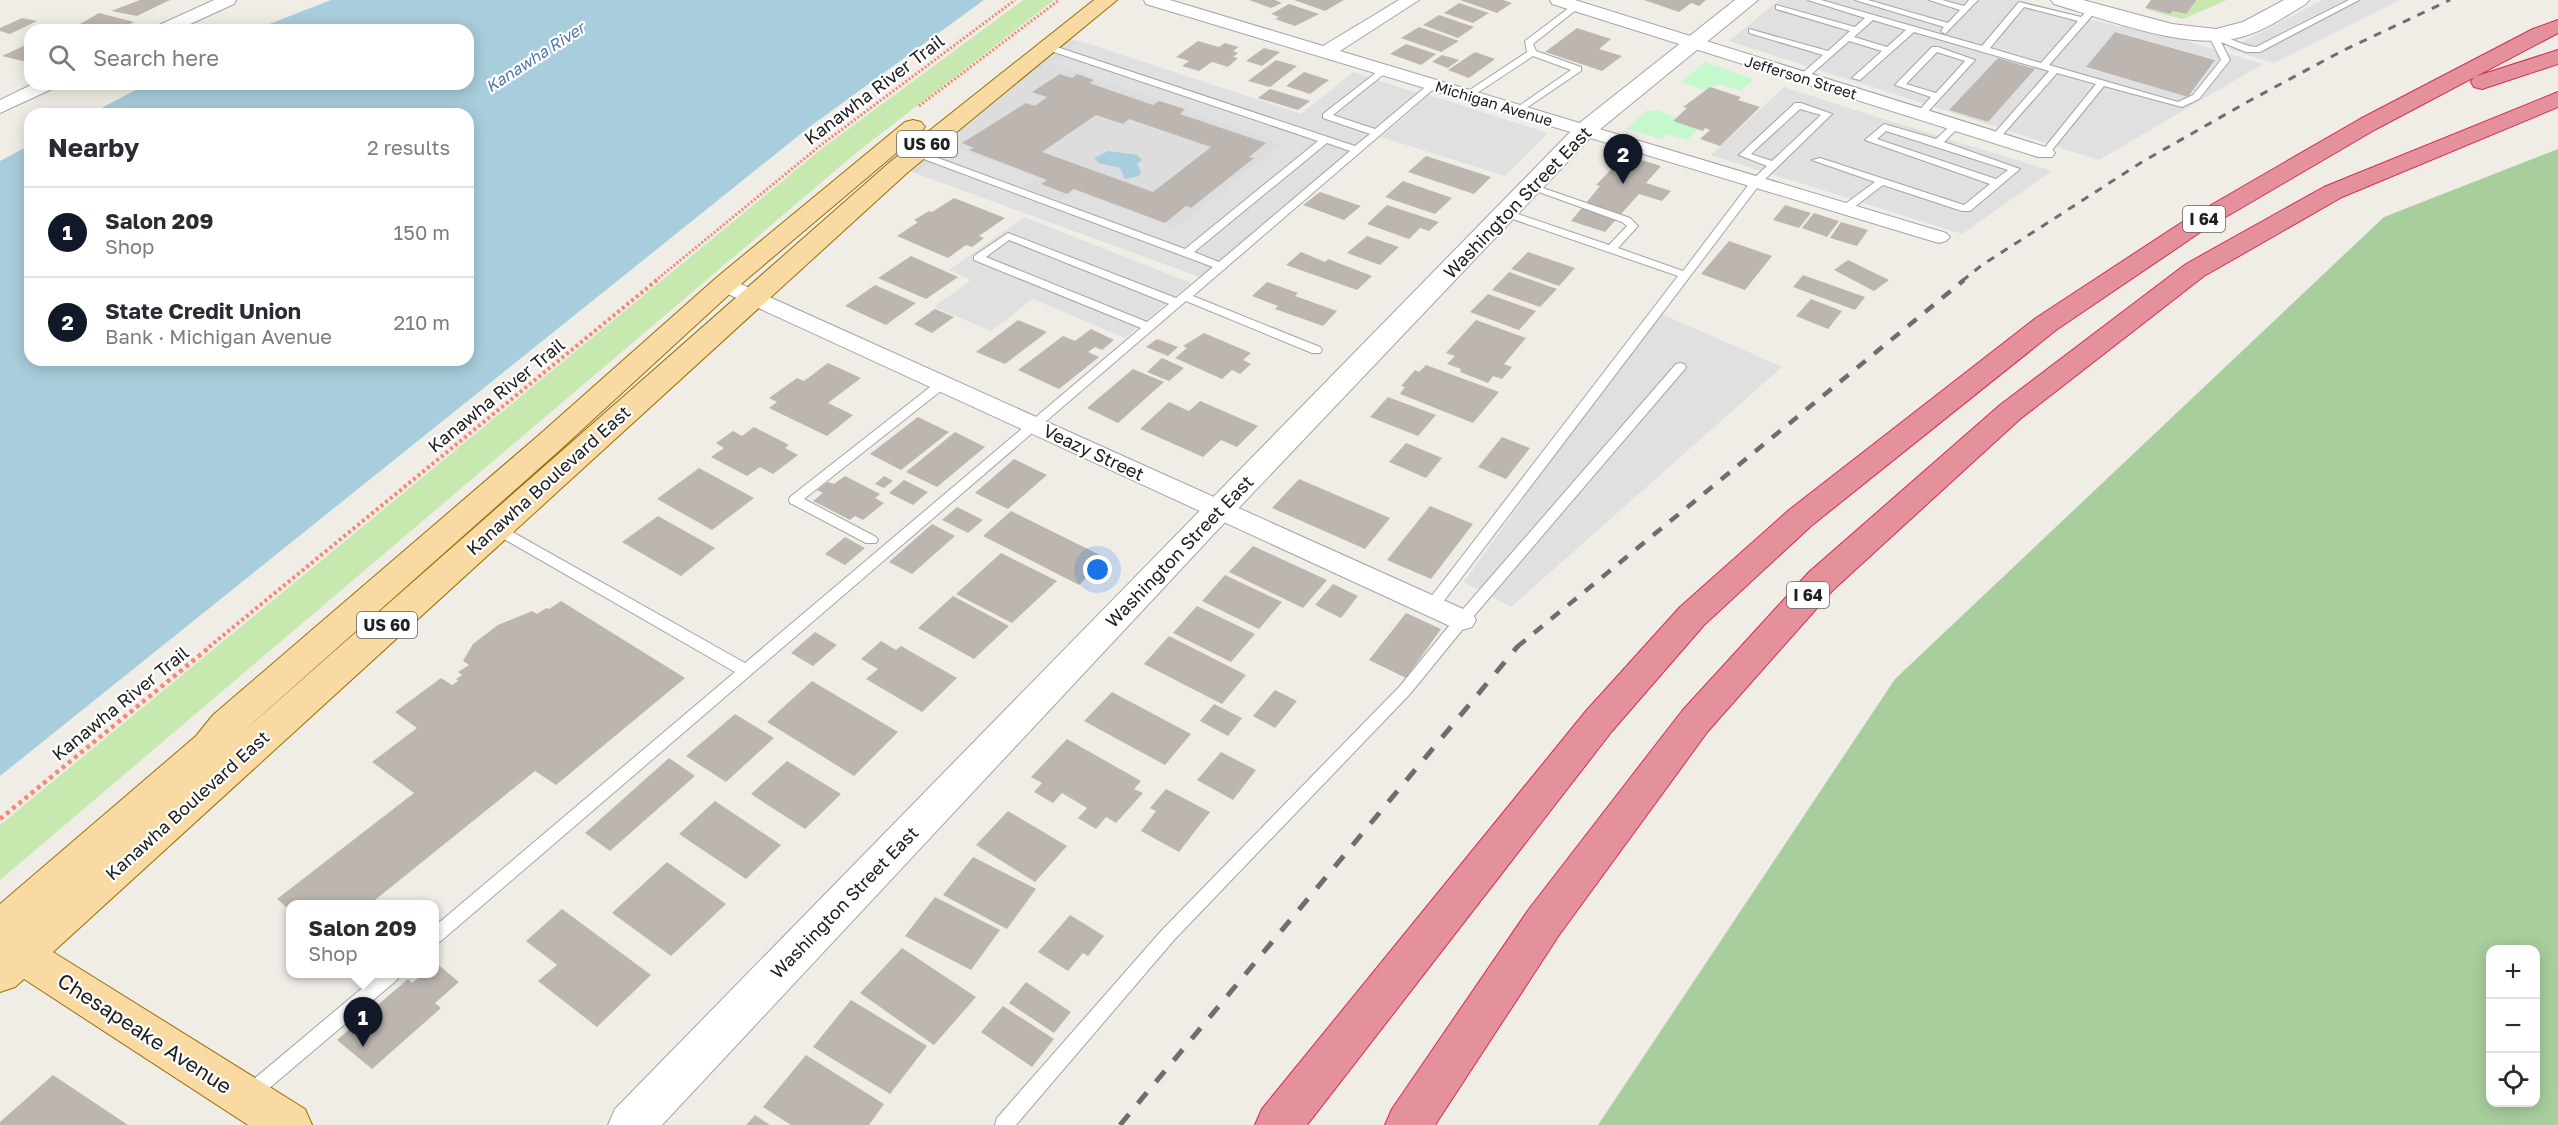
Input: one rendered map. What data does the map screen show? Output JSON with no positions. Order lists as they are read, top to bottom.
{
  "streets": {
    "highway": ["I 64"],
    "main road": ["US 60", "Kanawha Boulevard East", "Chesapeake Avenue"],
    "street": [
      "Jefferson Street",
      "Michigan Avenue",
      "Washington Street East",
      "Veazy Street"
    ],
    "path": ["Kanawha River Trail"]
  },
  "crossings": [
    ["Jefferson Street", "Washington Street East"],
    ["Michigan Avenue", "Washington Street East"],
    ["Washington Street East", "Veazy Street"],
    ["Veazy Street", "Kanawha Boulevard East"],
    ["Kanawha Boulevard East", "Chesapeake Avenue"]
  ],
  "water": ["Kanawha River"],
  "page": {
    "search": "Search here",
    "heading": ["Nearby", "2 results"],
    "pins": ["2", "1"],
    "list": [
      {
        "mark": "1",
        "name": "Salon 209",
        "note": "Shop",
        "value": "150 m"
      },
      {
        "mark": "2",
        "name": "State Credit Union",
        "note": "Bank · Michigan Avenue",
        "value": "210 m"
      }
    ],
    "popup": ["Salon 209", "Shop"],
    "map_buttons": ["+", "−"]
  }
}
